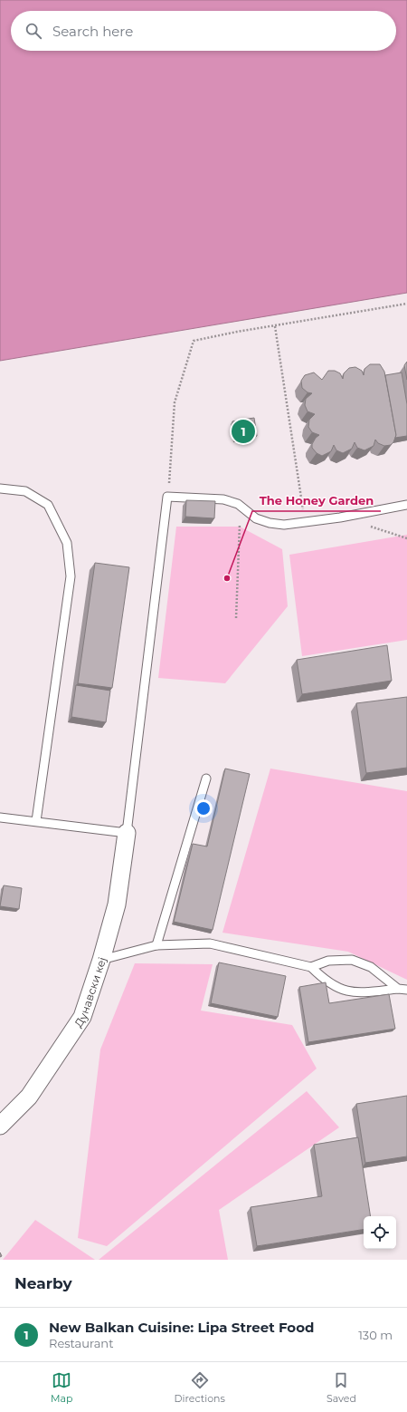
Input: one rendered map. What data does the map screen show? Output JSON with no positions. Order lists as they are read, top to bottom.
{
  "streets": {
    "street": ["Дунавски кеј"]
  },
  "places": ["The Honey Garden"],
  "page": {
    "search": "Search here",
    "pins": "1",
    "heading": "Nearby",
    "list": [
      {
        "mark": "1",
        "name": "New Balkan Cuisine: Lipa Street Food",
        "note": "Restaurant",
        "value": "130 m"
      }
    ],
    "nav": ["Map", "Directions", "Saved"]
  }
}
